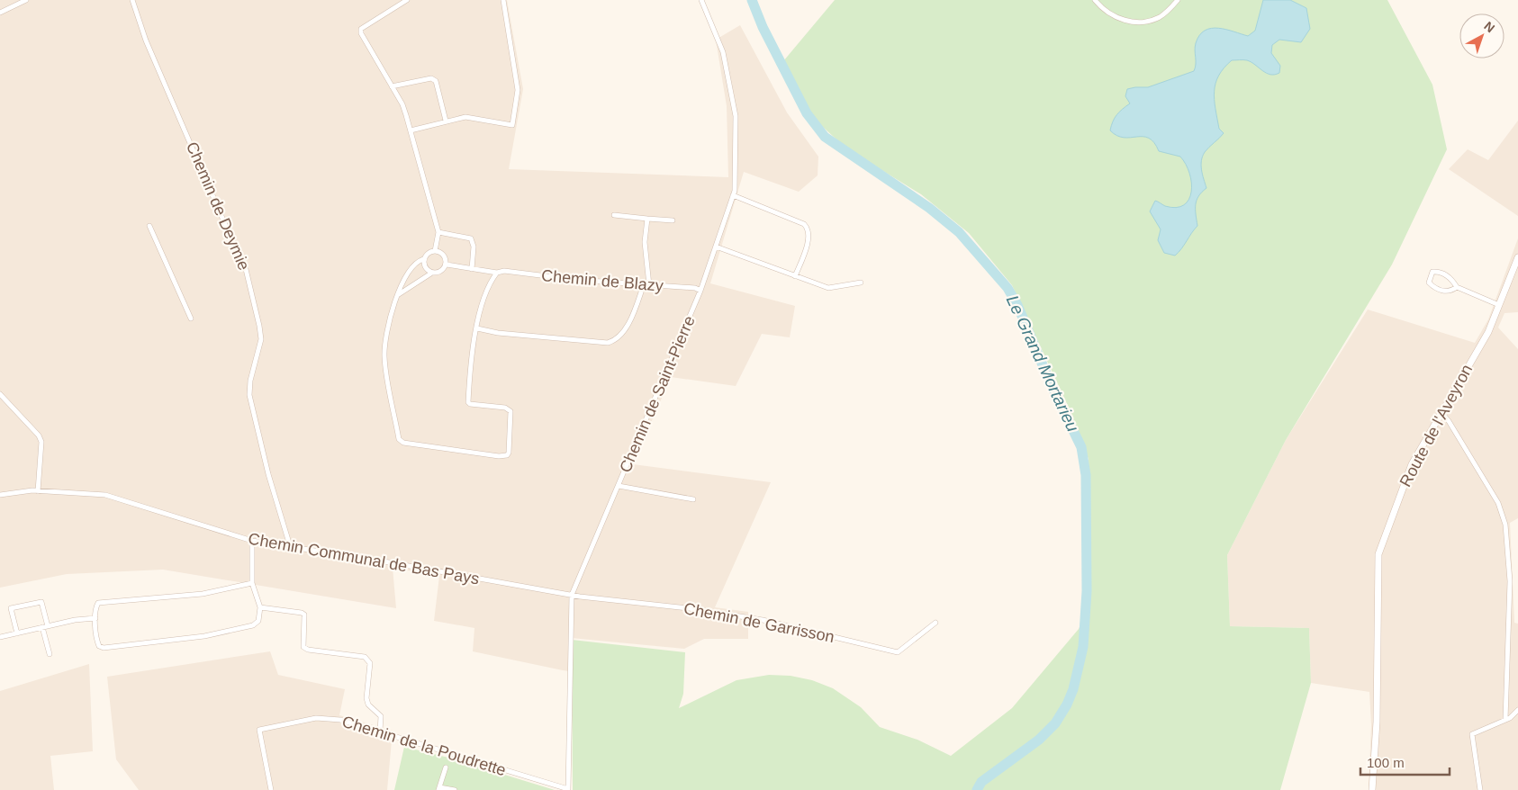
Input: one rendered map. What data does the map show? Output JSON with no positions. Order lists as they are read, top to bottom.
{
  "streets": {
    "street": [
      "Chemin de Deymie",
      "Chemin de Blazy",
      "Chemin de Saint-Pierre",
      "Route de l'Aveyron",
      "Chemin Communal de Bas Pays",
      "Chemin de Garrisson",
      "Chemin de la Poudrette"
    ]
  },
  "crossings": [
    ["Chemin de Deymie", "Chemin Communal de Bas Pays"],
    ["Chemin de Blazy", "Chemin de Saint-Pierre"],
    ["Chemin de Saint-Pierre", "Chemin Communal de Bas Pays"],
    ["Chemin de Saint-Pierre", "Chemin de Garrisson"],
    ["Chemin de Saint-Pierre", "Chemin de la Poudrette"],
    ["Chemin Communal de Bas Pays", "Chemin de Garrisson"]
  ],
  "water": ["Le Grand Mortarieu"],
  "scale_bar": "100 m",
  "north": "top right"
}
